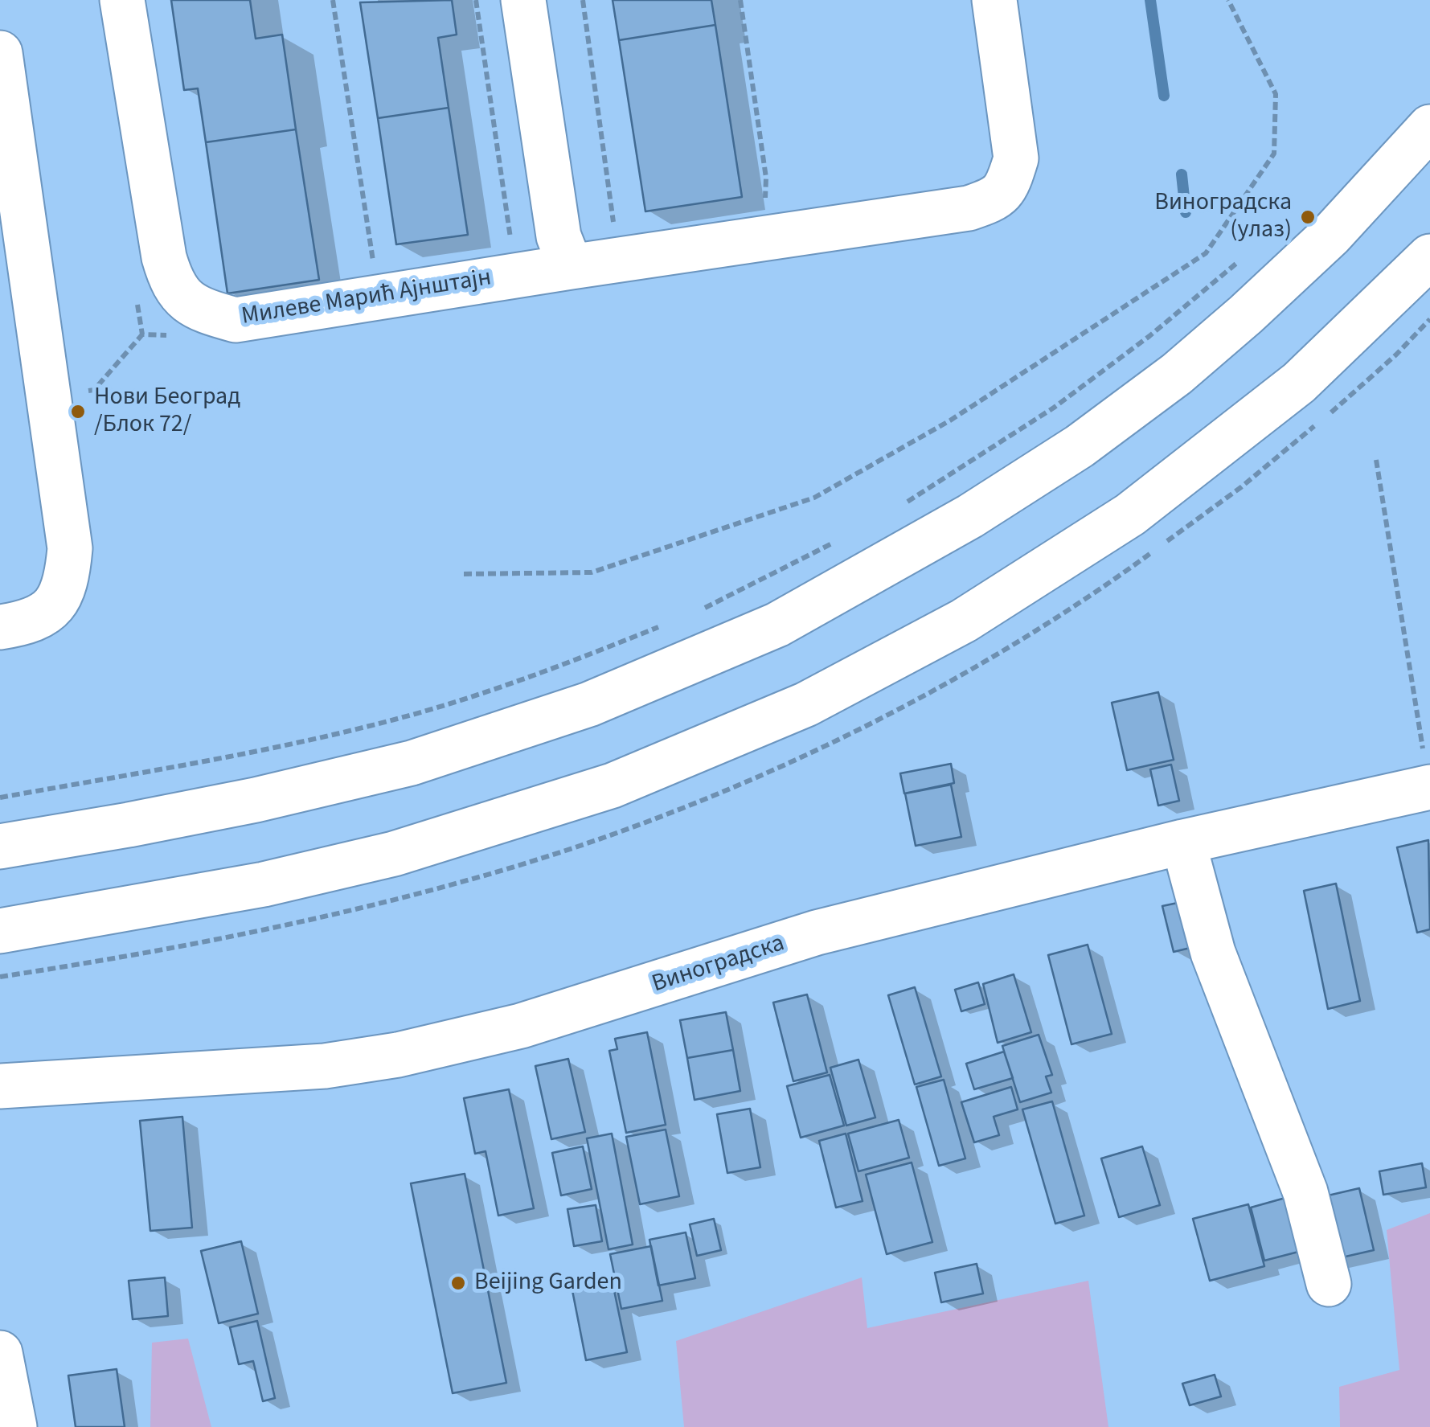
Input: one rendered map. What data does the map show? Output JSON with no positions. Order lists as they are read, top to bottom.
{
  "streets": {
    "main road": ["Милеве Марић Ајнштајн", "Виноградска"]
  },
  "places": ["Виноградска (улаз)", "Нови Београд /Блок 72/", "Beijing Garden"]
}
